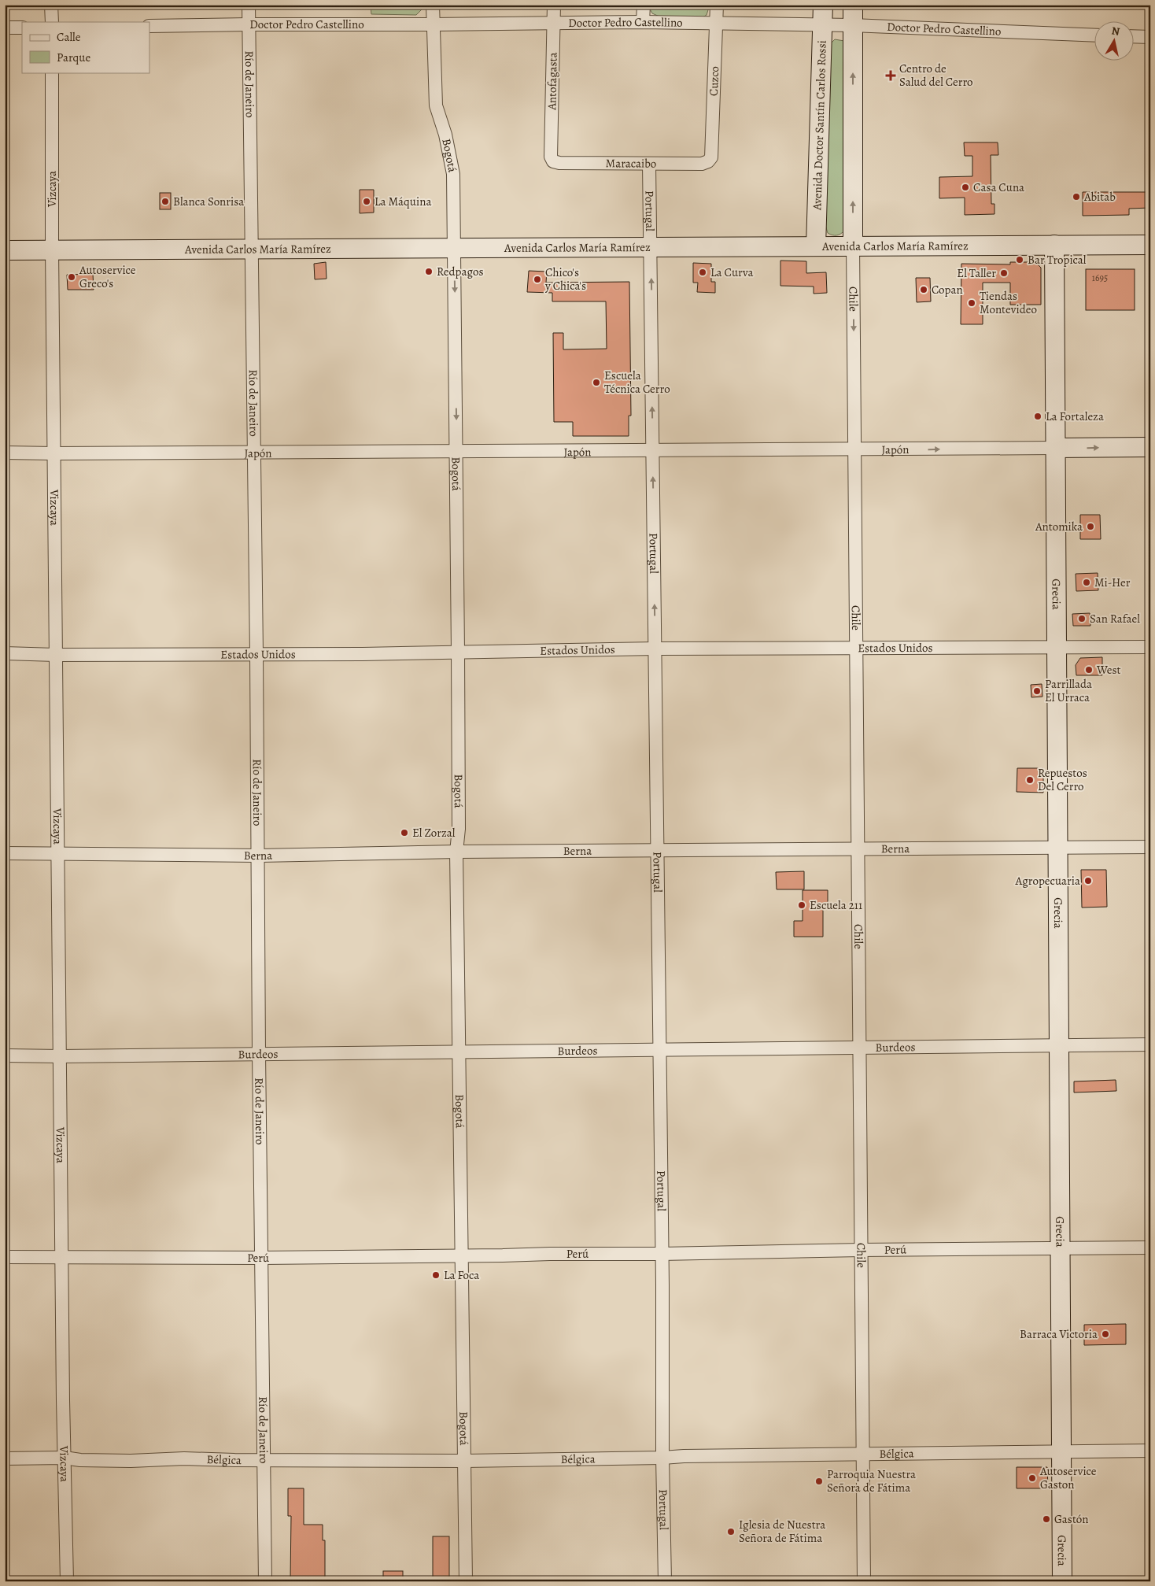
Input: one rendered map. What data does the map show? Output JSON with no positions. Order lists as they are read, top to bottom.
{
  "streets": {
    "street": [
      "Doctor Pedro Castellino",
      "Antofagasta",
      "Cuzco",
      "Río de Janeiro",
      "Avenida Doctor Santín Carlos Rossi",
      "Bogotá",
      "Maracaibo",
      "Vizcaya",
      "Portugal",
      "Avenida Carlos María Ramírez",
      "Chile",
      "Japón",
      "Grecia",
      "Estados Unidos",
      "Berna",
      "Burdeos",
      "Perú",
      "Bélgica"
    ]
  },
  "crossings": [
    ["Doctor Pedro Castellino", "Antofagasta"],
    ["Doctor Pedro Castellino", "Cuzco"],
    ["Doctor Pedro Castellino", "Río de Janeiro"],
    ["Doctor Pedro Castellino", "Avenida Doctor Santín Carlos Rossi"],
    ["Doctor Pedro Castellino", "Bogotá"],
    ["Antofagasta", "Maracaibo"],
    ["Cuzco", "Maracaibo"],
    ["Río de Janeiro", "Avenida Carlos María Ramírez"],
    ["Río de Janeiro", "Japón"],
    ["Río de Janeiro", "Estados Unidos"],
    ["Río de Janeiro", "Berna"],
    ["Río de Janeiro", "Burdeos"],
    ["Río de Janeiro", "Perú"],
    ["Río de Janeiro", "Bélgica"],
    ["Avenida Doctor Santín Carlos Rossi", "Avenida Carlos María Ramírez"],
    ["Bogotá", "Avenida Carlos María Ramírez"],
    ["Bogotá", "Japón"],
    ["Bogotá", "Estados Unidos"],
    ["Bogotá", "Berna"],
    ["Bogotá", "Burdeos"],
    ["Bogotá", "Perú"],
    ["Bogotá", "Bélgica"],
    ["Maracaibo", "Portugal"],
    ["Vizcaya", "Avenida Carlos María Ramírez"],
    ["Vizcaya", "Japón"],
    ["Vizcaya", "Estados Unidos"],
    ["Vizcaya", "Berna"],
    ["Vizcaya", "Burdeos"],
    ["Vizcaya", "Perú"],
    ["Vizcaya", "Bélgica"],
    ["Portugal", "Avenida Carlos María Ramírez"],
    ["Portugal", "Japón"],
    ["Portugal", "Estados Unidos"],
    ["Portugal", "Berna"],
    ["Portugal", "Burdeos"],
    ["Portugal", "Perú"],
    ["Portugal", "Bélgica"],
    ["Avenida Carlos María Ramírez", "Chile"],
    ["Avenida Carlos María Ramírez", "Grecia"],
    ["Chile", "Japón"],
    ["Chile", "Estados Unidos"],
    ["Chile", "Berna"],
    ["Chile", "Burdeos"],
    ["Chile", "Perú"],
    ["Chile", "Bélgica"],
    ["Japón", "Grecia"],
    ["Grecia", "Estados Unidos"],
    ["Grecia", "Berna"],
    ["Grecia", "Burdeos"],
    ["Grecia", "Perú"],
    ["Grecia", "Bélgica"]
  ],
  "places": {
    "health": ["Centro de Salud del Cerro"],
    "other": [
      "Casa Cuna",
      "Abitab",
      "Blanca Sonrisa",
      "La Máquina",
      "Bar Tropical",
      "Redpagos",
      "La Curva",
      "El Taller",
      "Autoservice Greco's",
      "Chico's y Chica's",
      "Copan",
      "Tiendas Montevideo",
      "Escuela Técnica Cerro",
      "La Fortaleza",
      "Antomika",
      "Mi-Her",
      "San Rafael",
      "West",
      "Parrillada El Urraca",
      "Repuestos Del Cerro",
      "El Zorzal",
      "Agropecuaria",
      "Escuela 211",
      "La Foca",
      "Barraca Victoria",
      "Autoservice Gaston",
      "Parroquia Nuestra Señora de Fátima",
      "Gastón",
      "Iglesia de Nuestra Señora de Fátima"
    ]
  },
  "house_numbers": ["1695"],
  "legend": ["Calle", "Parque"],
  "north": "top"
}
